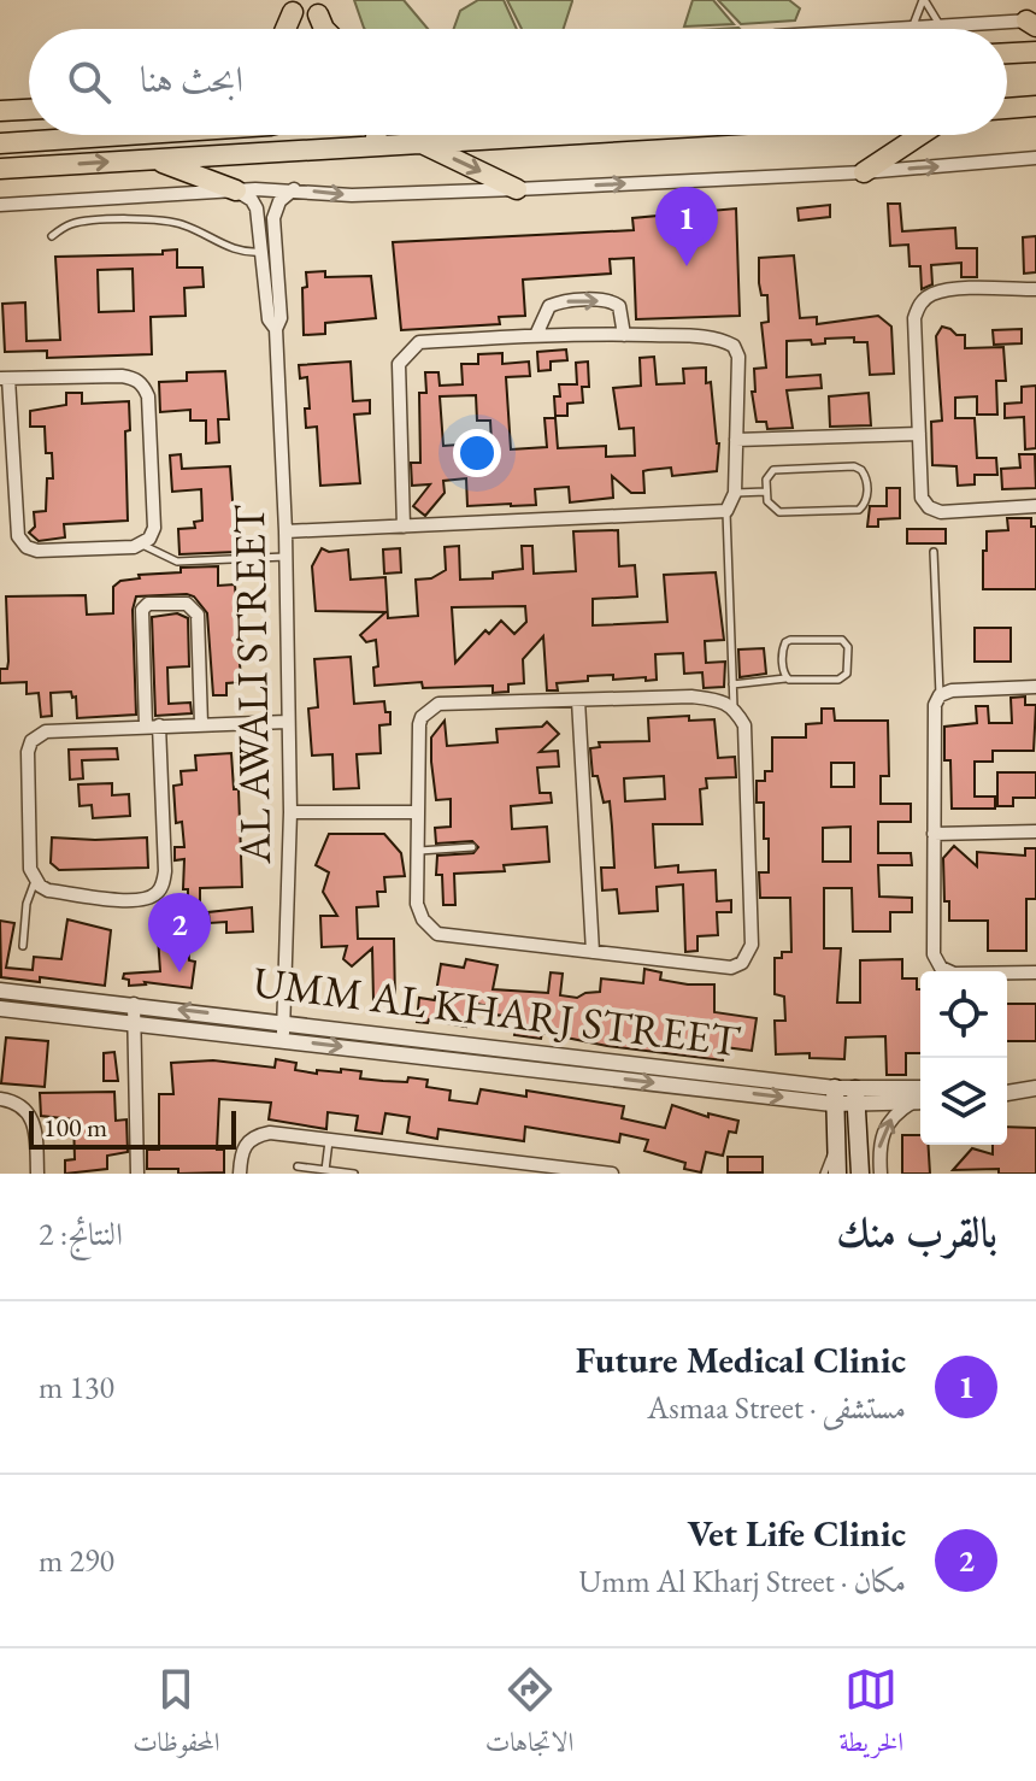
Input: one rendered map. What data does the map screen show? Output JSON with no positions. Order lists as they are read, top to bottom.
{
  "streets": {
    "street": ["AL AWALI STREET", "UMM AL KHARJ STREET"]
  },
  "crossings": [
    ["AL AWALI STREET", "UMM AL KHARJ STREET"]
  ],
  "scale_bar": "100 m",
  "page": {
    "search": "ابحث هنا",
    "pins": ["1", "2"],
    "scale": "100 m",
    "heading": ["بالقرب منك", "النتائج: 2"],
    "list": [
      {
        "mark": "1",
        "name": "Future Medical Clinic",
        "note": "مستشفى · Asmaa Street",
        "value": "130 m"
      },
      {
        "mark": "2",
        "name": "Vet Life Clinic",
        "note": "مكان · Umm Al Kharj Street",
        "value": "290 m"
      }
    ],
    "nav": ["الخريطة", "الاتجاهات", "المحفوظات"]
  }
}
